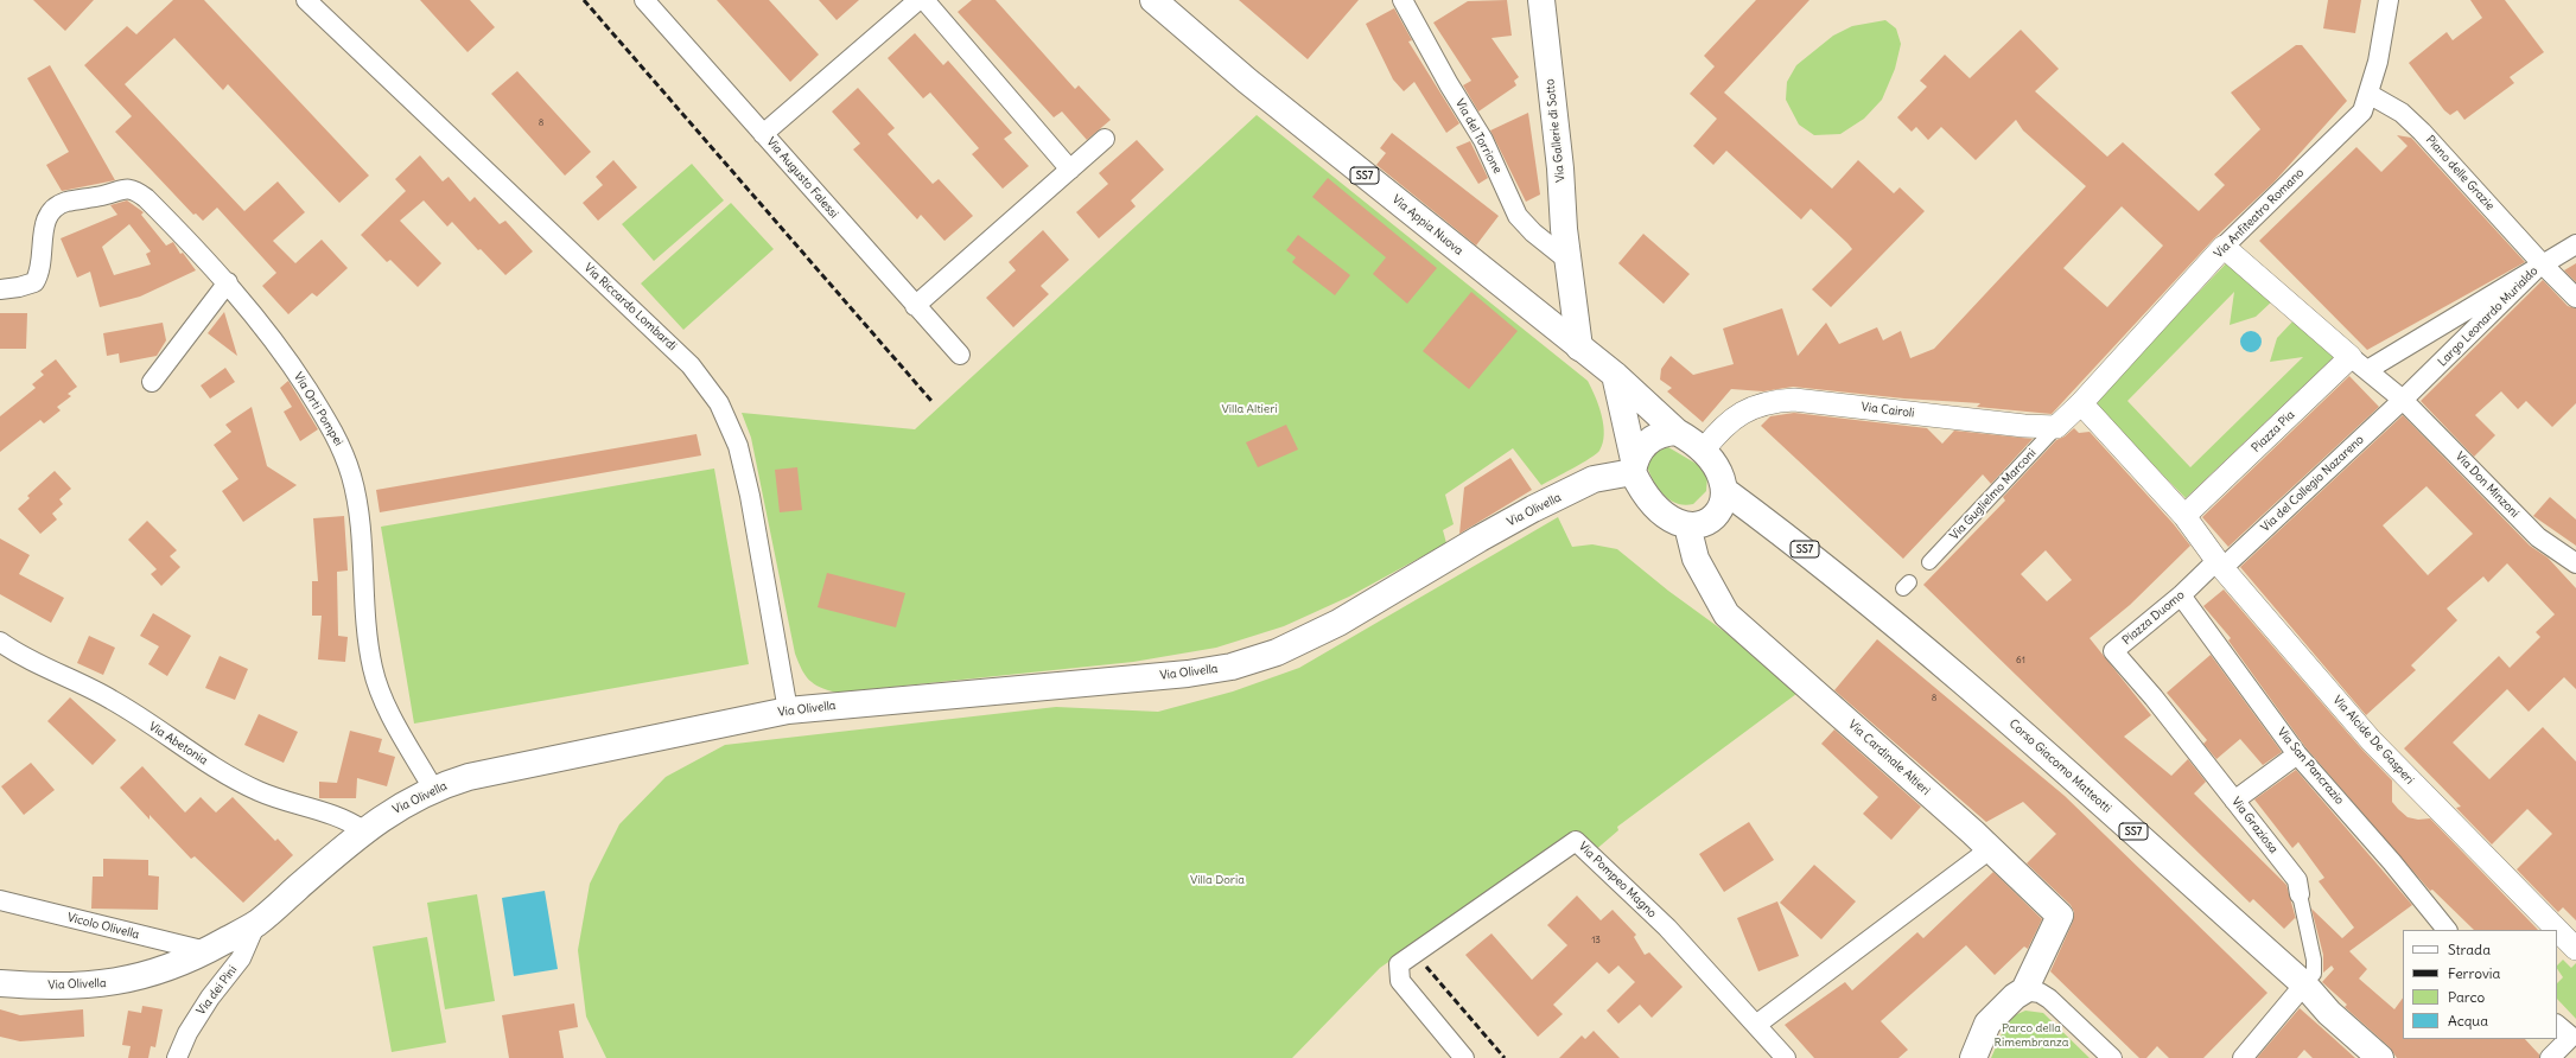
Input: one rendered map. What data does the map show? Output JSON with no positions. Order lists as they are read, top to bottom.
{
  "streets": {
    "main road": [
      "Via Gallerie di Sotto",
      "SS7",
      "Via Appia Nuova",
      "Via Olivella",
      "Via Cardinale Altieri",
      "Corso Giacomo Matteotti"
    ],
    "street": [
      "Via del Torrione",
      "Piano delle Grazie",
      "Via Augusto Falessi",
      "Via Anfiteatro Romano",
      "Via Riccardo Lombardi",
      "Largo Leonardo Murialdo",
      "Via Orti Pompei",
      "Via Cairoli",
      "Piazza Pia",
      "Via del Collegio Nazareno",
      "Via Don Minzoni",
      "Via Guglielmo Marconi",
      "Piazza Duomo",
      "Via Alcide De Gasperi",
      "Via Abetonia",
      "Via San Pancrazio",
      "Via Graziosa",
      "Via Pompeo Magno",
      "Vicolo Olivella",
      "Via dei Pini"
    ]
  },
  "crossings": [
    ["Via Gallerie di Sotto", "Via del Torrione"],
    ["Via Gallerie di Sotto", "Via Appia Nuova"],
    ["Piano delle Grazie", "Via Anfiteatro Romano"],
    ["Piano delle Grazie", "Largo Leonardo Murialdo"],
    ["Via Appia Nuova", "Via Cairoli"],
    ["Via Appia Nuova", "Via Olivella"],
    ["Via Appia Nuova", "Via Cardinale Altieri"],
    ["Via Appia Nuova", "Corso Giacomo Matteotti"],
    ["Via Riccardo Lombardi", "Via Olivella"],
    ["Largo Leonardo Murialdo", "Piazza Pia"],
    ["Largo Leonardo Murialdo", "Via del Collegio Nazareno"],
    ["Largo Leonardo Murialdo", "Via Don Minzoni"],
    ["Via Orti Pompei", "Via Olivella"],
    ["Via Cairoli", "Via Guglielmo Marconi"],
    ["Via Cairoli", "Via Olivella"],
    ["Via Cairoli", "Via Cardinale Altieri"],
    ["Via Cairoli", "Corso Giacomo Matteotti"],
    ["Piazza Pia", "Via Alcide De Gasperi"],
    ["Via del Collegio Nazareno", "Via Don Minzoni"],
    ["Via del Collegio Nazareno", "Piazza Duomo"],
    ["Via del Collegio Nazareno", "Via Alcide De Gasperi"],
    ["Via Olivella", "Via Abetonia"],
    ["Via Olivella", "Via Cardinale Altieri"],
    ["Via Olivella", "Corso Giacomo Matteotti"],
    ["Via Olivella", "Vicolo Olivella"],
    ["Via Olivella", "Via dei Pini"],
    ["Piazza Duomo", "Via Alcide De Gasperi"],
    ["Piazza Duomo", "Via San Pancrazio"],
    ["Piazza Duomo", "Via Graziosa"],
    ["Via Cardinale Altieri", "Corso Giacomo Matteotti"],
    ["Corso Giacomo Matteotti", "Via Graziosa"]
  ],
  "parks": ["Villa Altieri", "Villa Doria", "Parco della Rimembranza"],
  "house_numbers": [
    "8",
    "61",
    "8",
    "13"
  ],
  "legend": [
    "Strada",
    "Ferrovia",
    "Parco",
    "Acqua"
  ]
}
